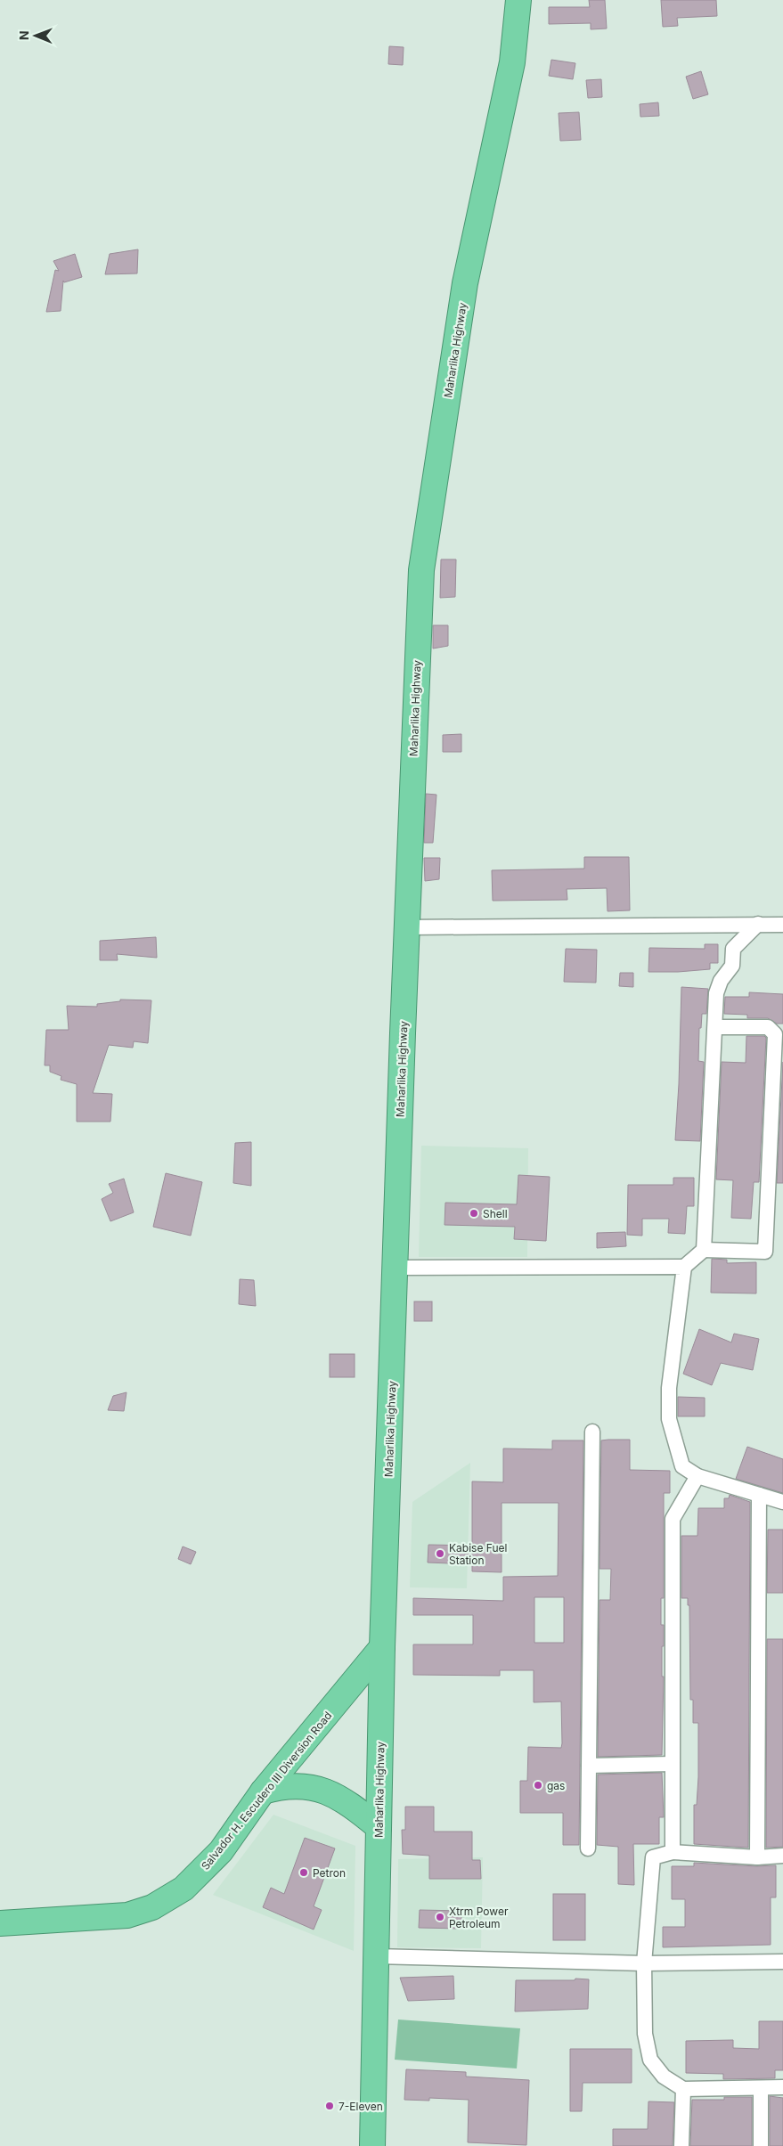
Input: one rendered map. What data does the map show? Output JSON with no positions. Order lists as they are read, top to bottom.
{
  "streets": {
    "highway": ["Maharlika Highway", "Salvador H. Escudero III Diversion Road"]
  },
  "crossings": [
    ["Maharlika Highway", "Salvador H. Escudero III Diversion Road"]
  ],
  "places": [
    "Shell",
    "Kabise Fuel Station",
    "gas",
    "Petron",
    "Xtrm Power Petroleum",
    "7-Eleven"
  ],
  "north": "left"
}
